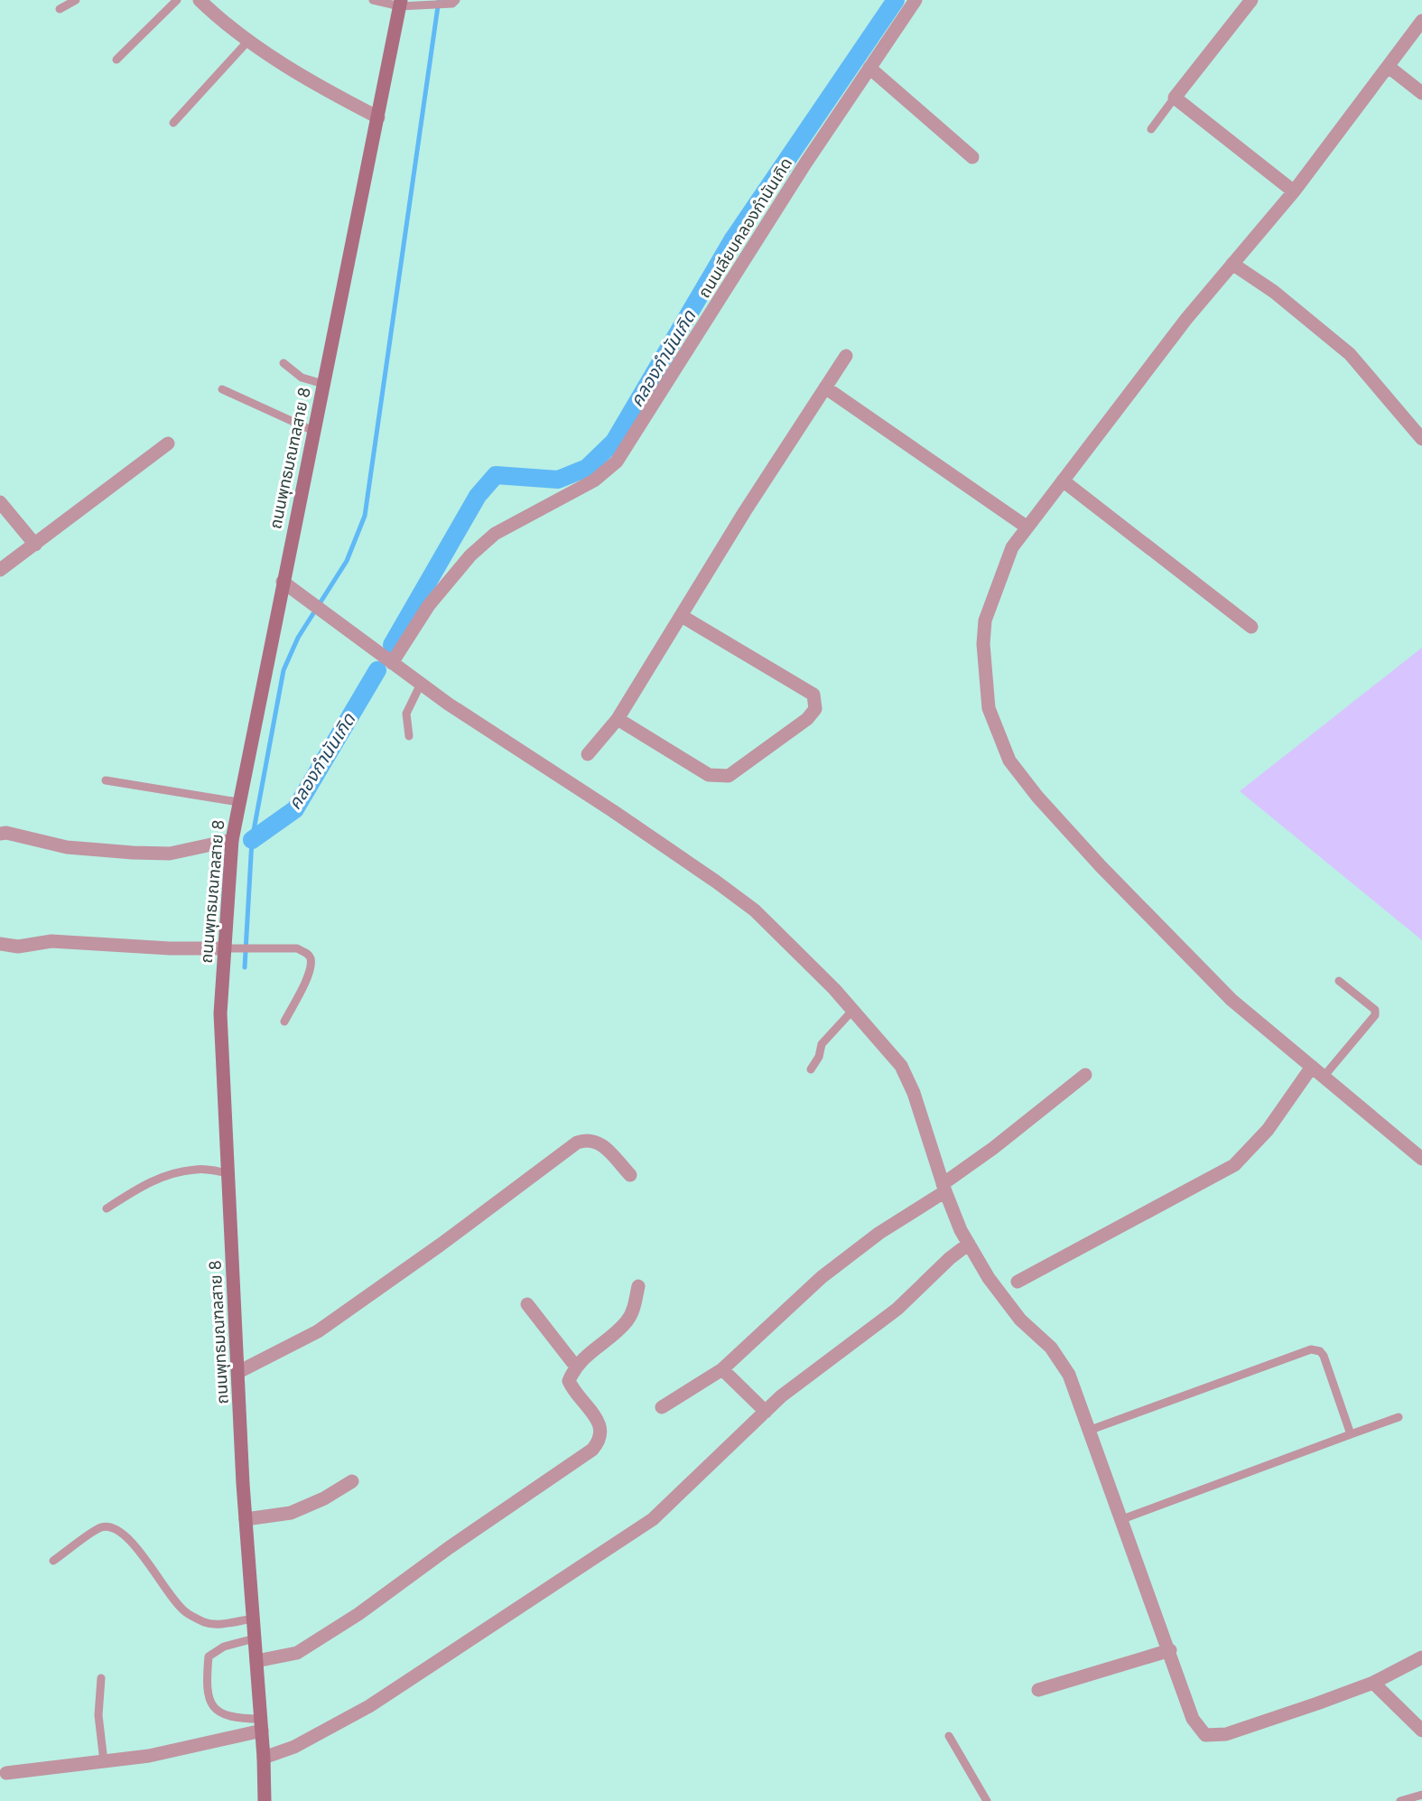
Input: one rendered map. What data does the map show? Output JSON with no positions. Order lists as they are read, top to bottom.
{
  "streets": {
    "street": ["ถนนเลียบคลองกำนันเกิด", "ถนนพุทธมณฑลสาย 8"]
  },
  "water": ["คลองกำนันเกิด"]
}
